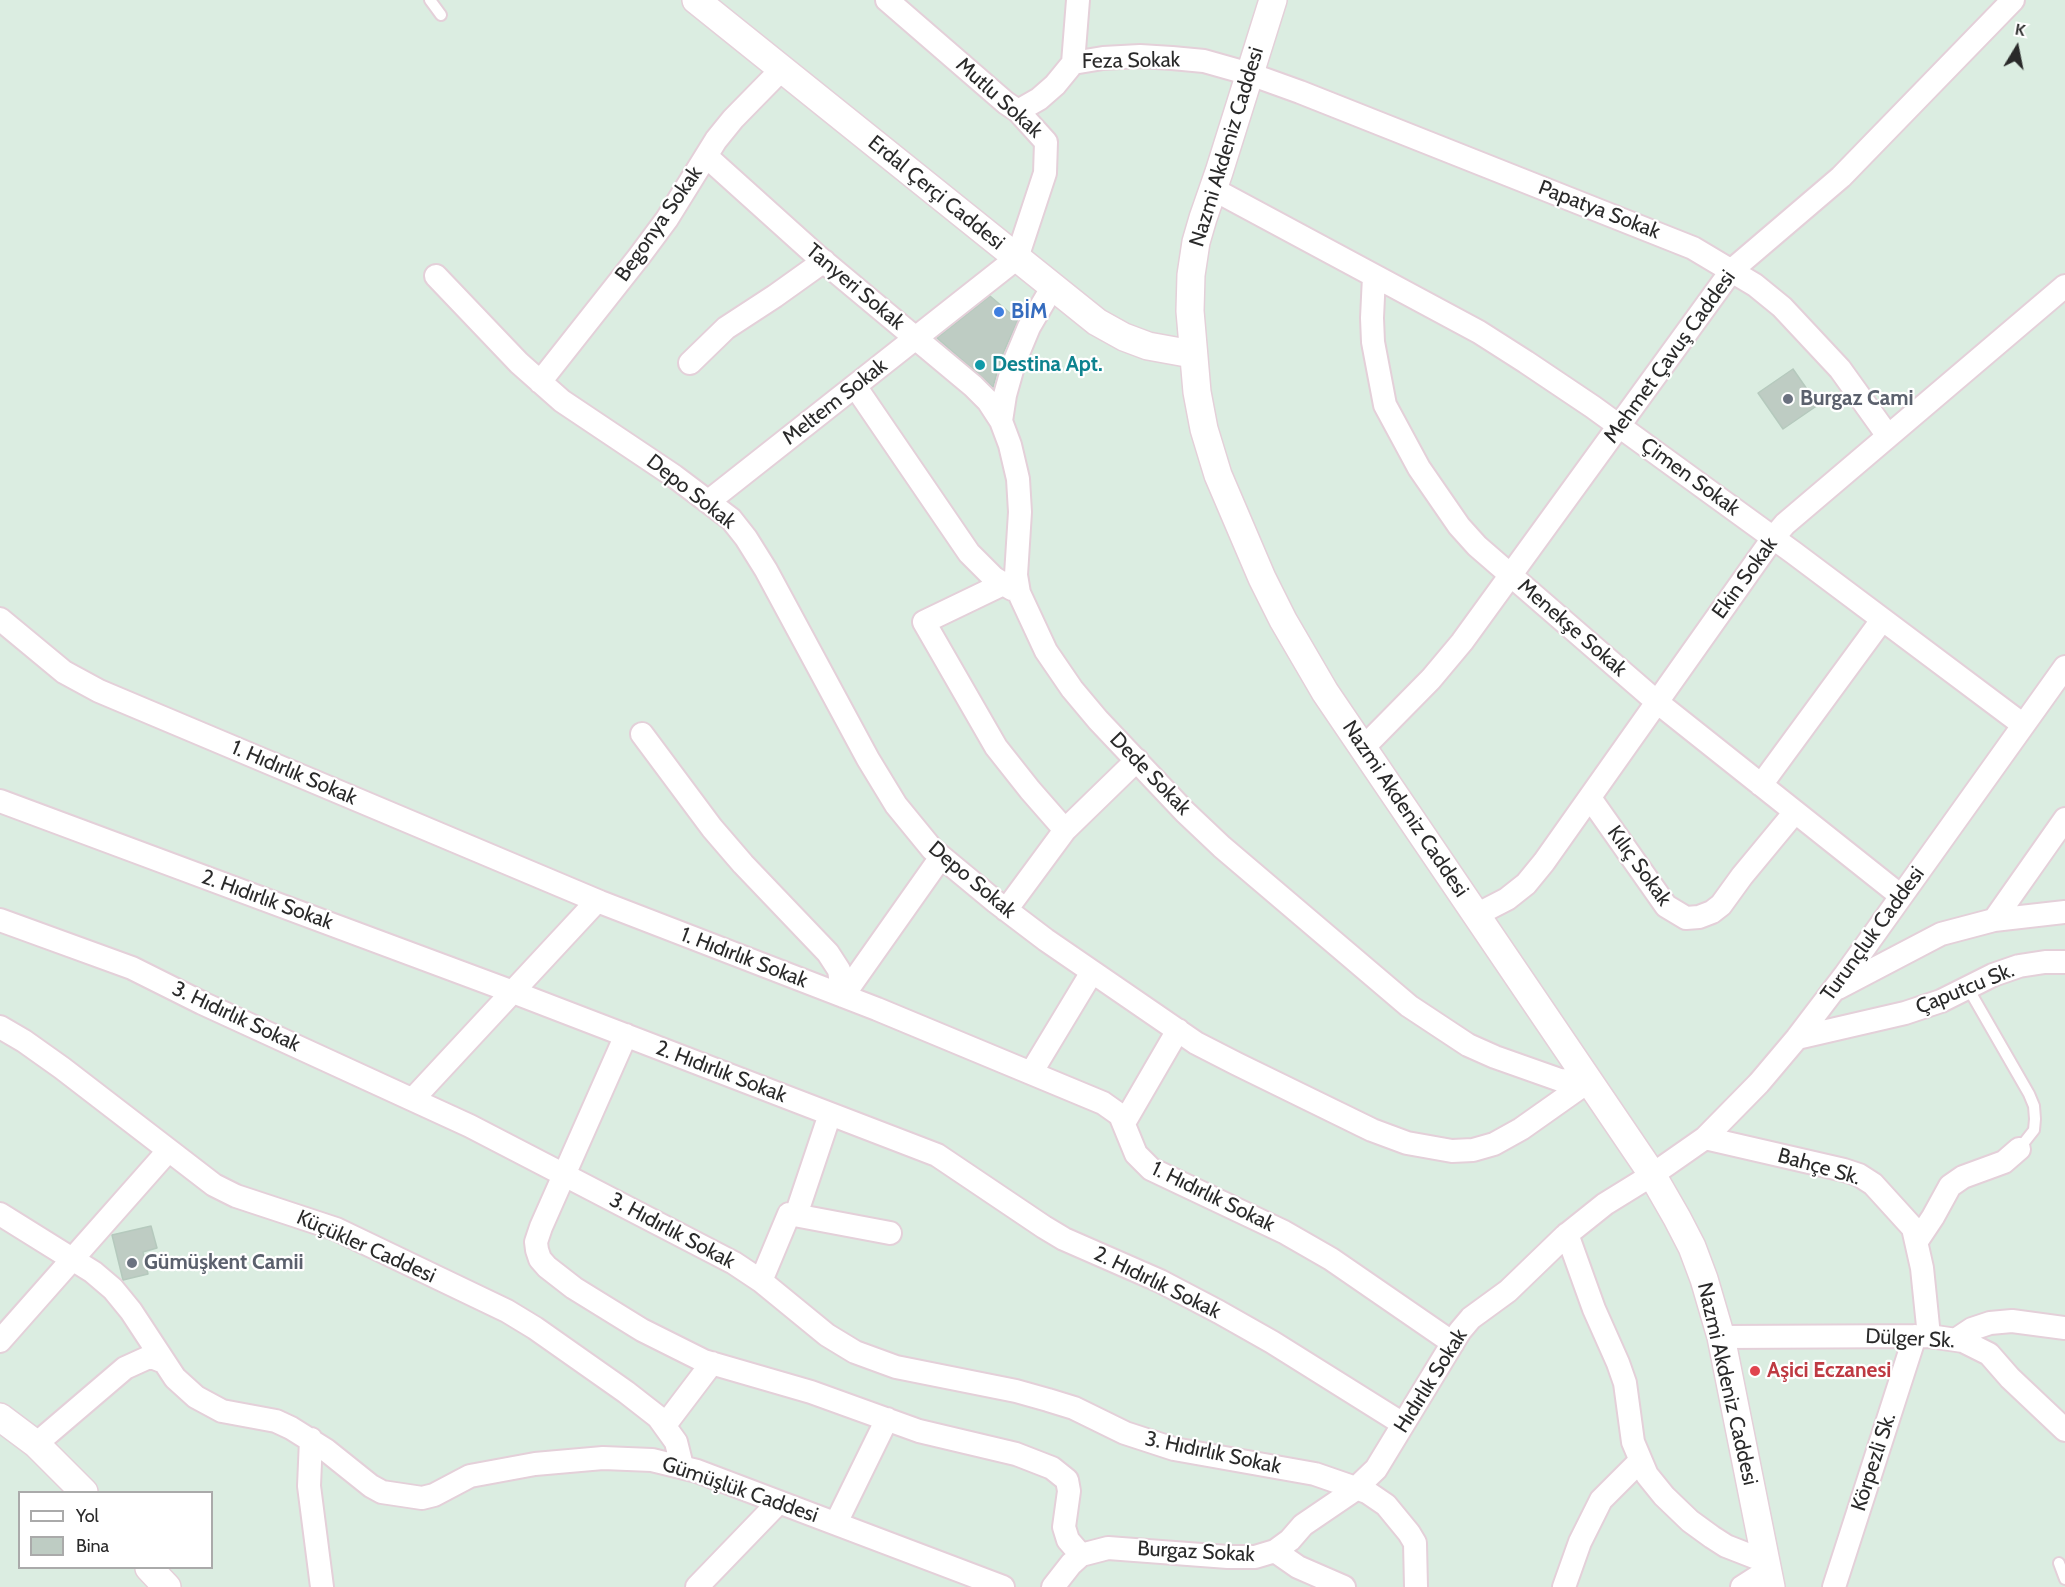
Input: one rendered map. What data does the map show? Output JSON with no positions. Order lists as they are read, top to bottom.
{
  "streets": {
    "street": [
      "Feza Sokak",
      "Mutlu Sokak",
      "Nazmi Akdeniz Caddesi",
      "Erdal Çerçi Caddesi",
      "Papatya Sokak",
      "Begonya Sokak",
      "Tanyeri Sokak",
      "Mehmet Çavuş Caddesi",
      "Meltem Sokak",
      "Çimen Sokak",
      "Depo Sokak",
      "Ekin Sokak",
      "Menekşe Sokak",
      "1. Hıdırlık Sokak",
      "Dede Sokak",
      "Kılıç Sokak",
      "2. Hıdırlık Sokak",
      "Turunçluk Caddesi",
      "Çaputcu Sk.",
      "3. Hıdırlık Sokak",
      "Bahçe Sk.",
      "Küçükler Caddesi",
      "Dülger Sk.",
      "Hıdırlık Sokak",
      "Körpezli Sk.",
      "Gümüşlük Caddesi",
      "Burgaz Sokak"
    ]
  },
  "crossings": [
    ["Feza Sokak", "Nazmi Akdeniz Caddesi"],
    ["Feza Sokak", "Papatya Sokak"],
    ["Mutlu Sokak", "Erdal Çerçi Caddesi"],
    ["Mutlu Sokak", "Meltem Sokak"],
    ["Nazmi Akdeniz Caddesi", "Erdal Çerçi Caddesi"],
    ["Nazmi Akdeniz Caddesi", "Papatya Sokak"],
    ["Nazmi Akdeniz Caddesi", "Mehmet Çavuş Caddesi"],
    ["Nazmi Akdeniz Caddesi", "Çimen Sokak"],
    ["Nazmi Akdeniz Caddesi", "Depo Sokak"],
    ["Nazmi Akdeniz Caddesi", "Ekin Sokak"],
    ["Nazmi Akdeniz Caddesi", "Dede Sokak"],
    ["Nazmi Akdeniz Caddesi", "Turunçluk Caddesi"],
    ["Nazmi Akdeniz Caddesi", "Dülger Sk."],
    ["Nazmi Akdeniz Caddesi", "Hıdırlık Sokak"],
    ["Erdal Çerçi Caddesi", "Begonya Sokak"],
    ["Erdal Çerçi Caddesi", "Meltem Sokak"],
    ["Papatya Sokak", "Mehmet Çavuş Caddesi"],
    ["Papatya Sokak", "Ekin Sokak"],
    ["Begonya Sokak", "Tanyeri Sokak"],
    ["Begonya Sokak", "Depo Sokak"],
    ["Tanyeri Sokak", "Meltem Sokak"],
    ["Tanyeri Sokak", "Dede Sokak"],
    ["Mehmet Çavuş Caddesi", "Çimen Sokak"],
    ["Mehmet Çavuş Caddesi", "Menekşe Sokak"],
    ["Meltem Sokak", "Depo Sokak"],
    ["Çimen Sokak", "Ekin Sokak"],
    ["Çimen Sokak", "Menekşe Sokak"],
    ["Çimen Sokak", "Turunçluk Caddesi"],
    ["Depo Sokak", "Dede Sokak"],
    ["Ekin Sokak", "Menekşe Sokak"],
    ["Ekin Sokak", "Kılıç Sokak"],
    ["Menekşe Sokak", "Kılıç Sokak"],
    ["Menekşe Sokak", "Turunçluk Caddesi"],
    ["1. Hıdırlık Sokak", "Hıdırlık Sokak"],
    ["2. Hıdırlık Sokak", "Hıdırlık Sokak"],
    ["Turunçluk Caddesi", "Çaputcu Sk."],
    ["Turunçluk Caddesi", "Bahçe Sk."],
    ["Turunçluk Caddesi", "Hıdırlık Sokak"],
    ["3. Hıdırlık Sokak", "Hıdırlık Sokak"],
    ["Bahçe Sk.", "Dülger Sk."],
    ["Bahçe Sk.", "Körpezli Sk."],
    ["Küçükler Caddesi", "Gümüşlük Caddesi"],
    ["Dülger Sk.", "Körpezli Sk."],
    ["Hıdırlık Sokak", "Burgaz Sokak"]
  ],
  "places": [
    "BİM",
    "Destina Apt.",
    "Burgaz Cami",
    "Gümüşkent Camii",
    "Aşici Eczanesi"
  ],
  "legend": ["Yol", "Bina"],
  "north": "top"
}
